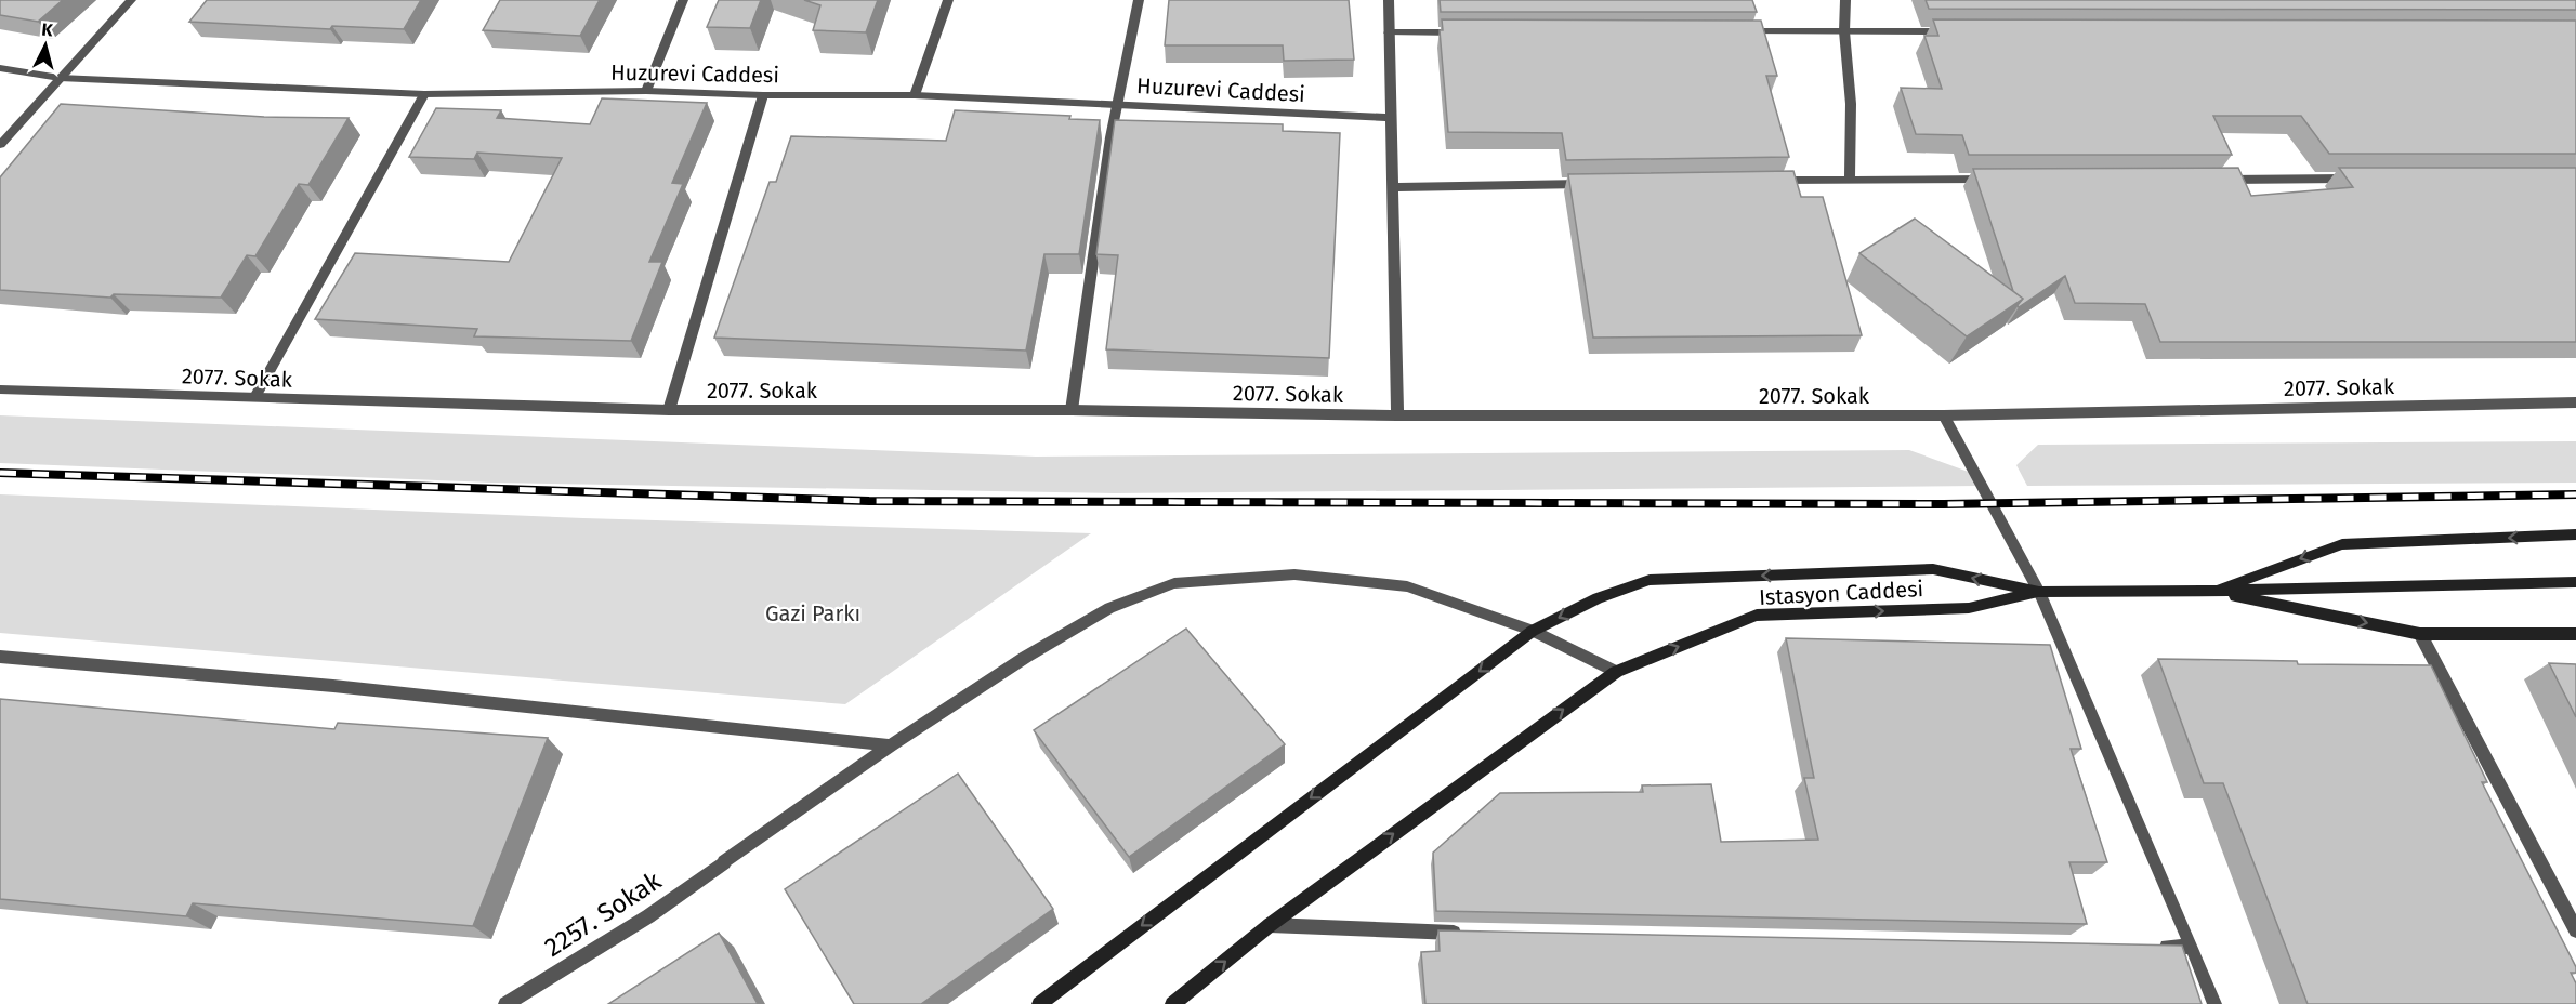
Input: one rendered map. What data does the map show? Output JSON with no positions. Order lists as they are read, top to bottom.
{
  "streets": {
    "main road": ["Istasyon Caddesi"],
    "street": ["Huzurevi Caddesi", "2077. Sokak", "2257. Sokak"]
  },
  "crossings": [
    ["Istasyon Caddesi", "2257. Sokak"]
  ],
  "parks": ["Gazi Parkı"],
  "north": "top"
}
